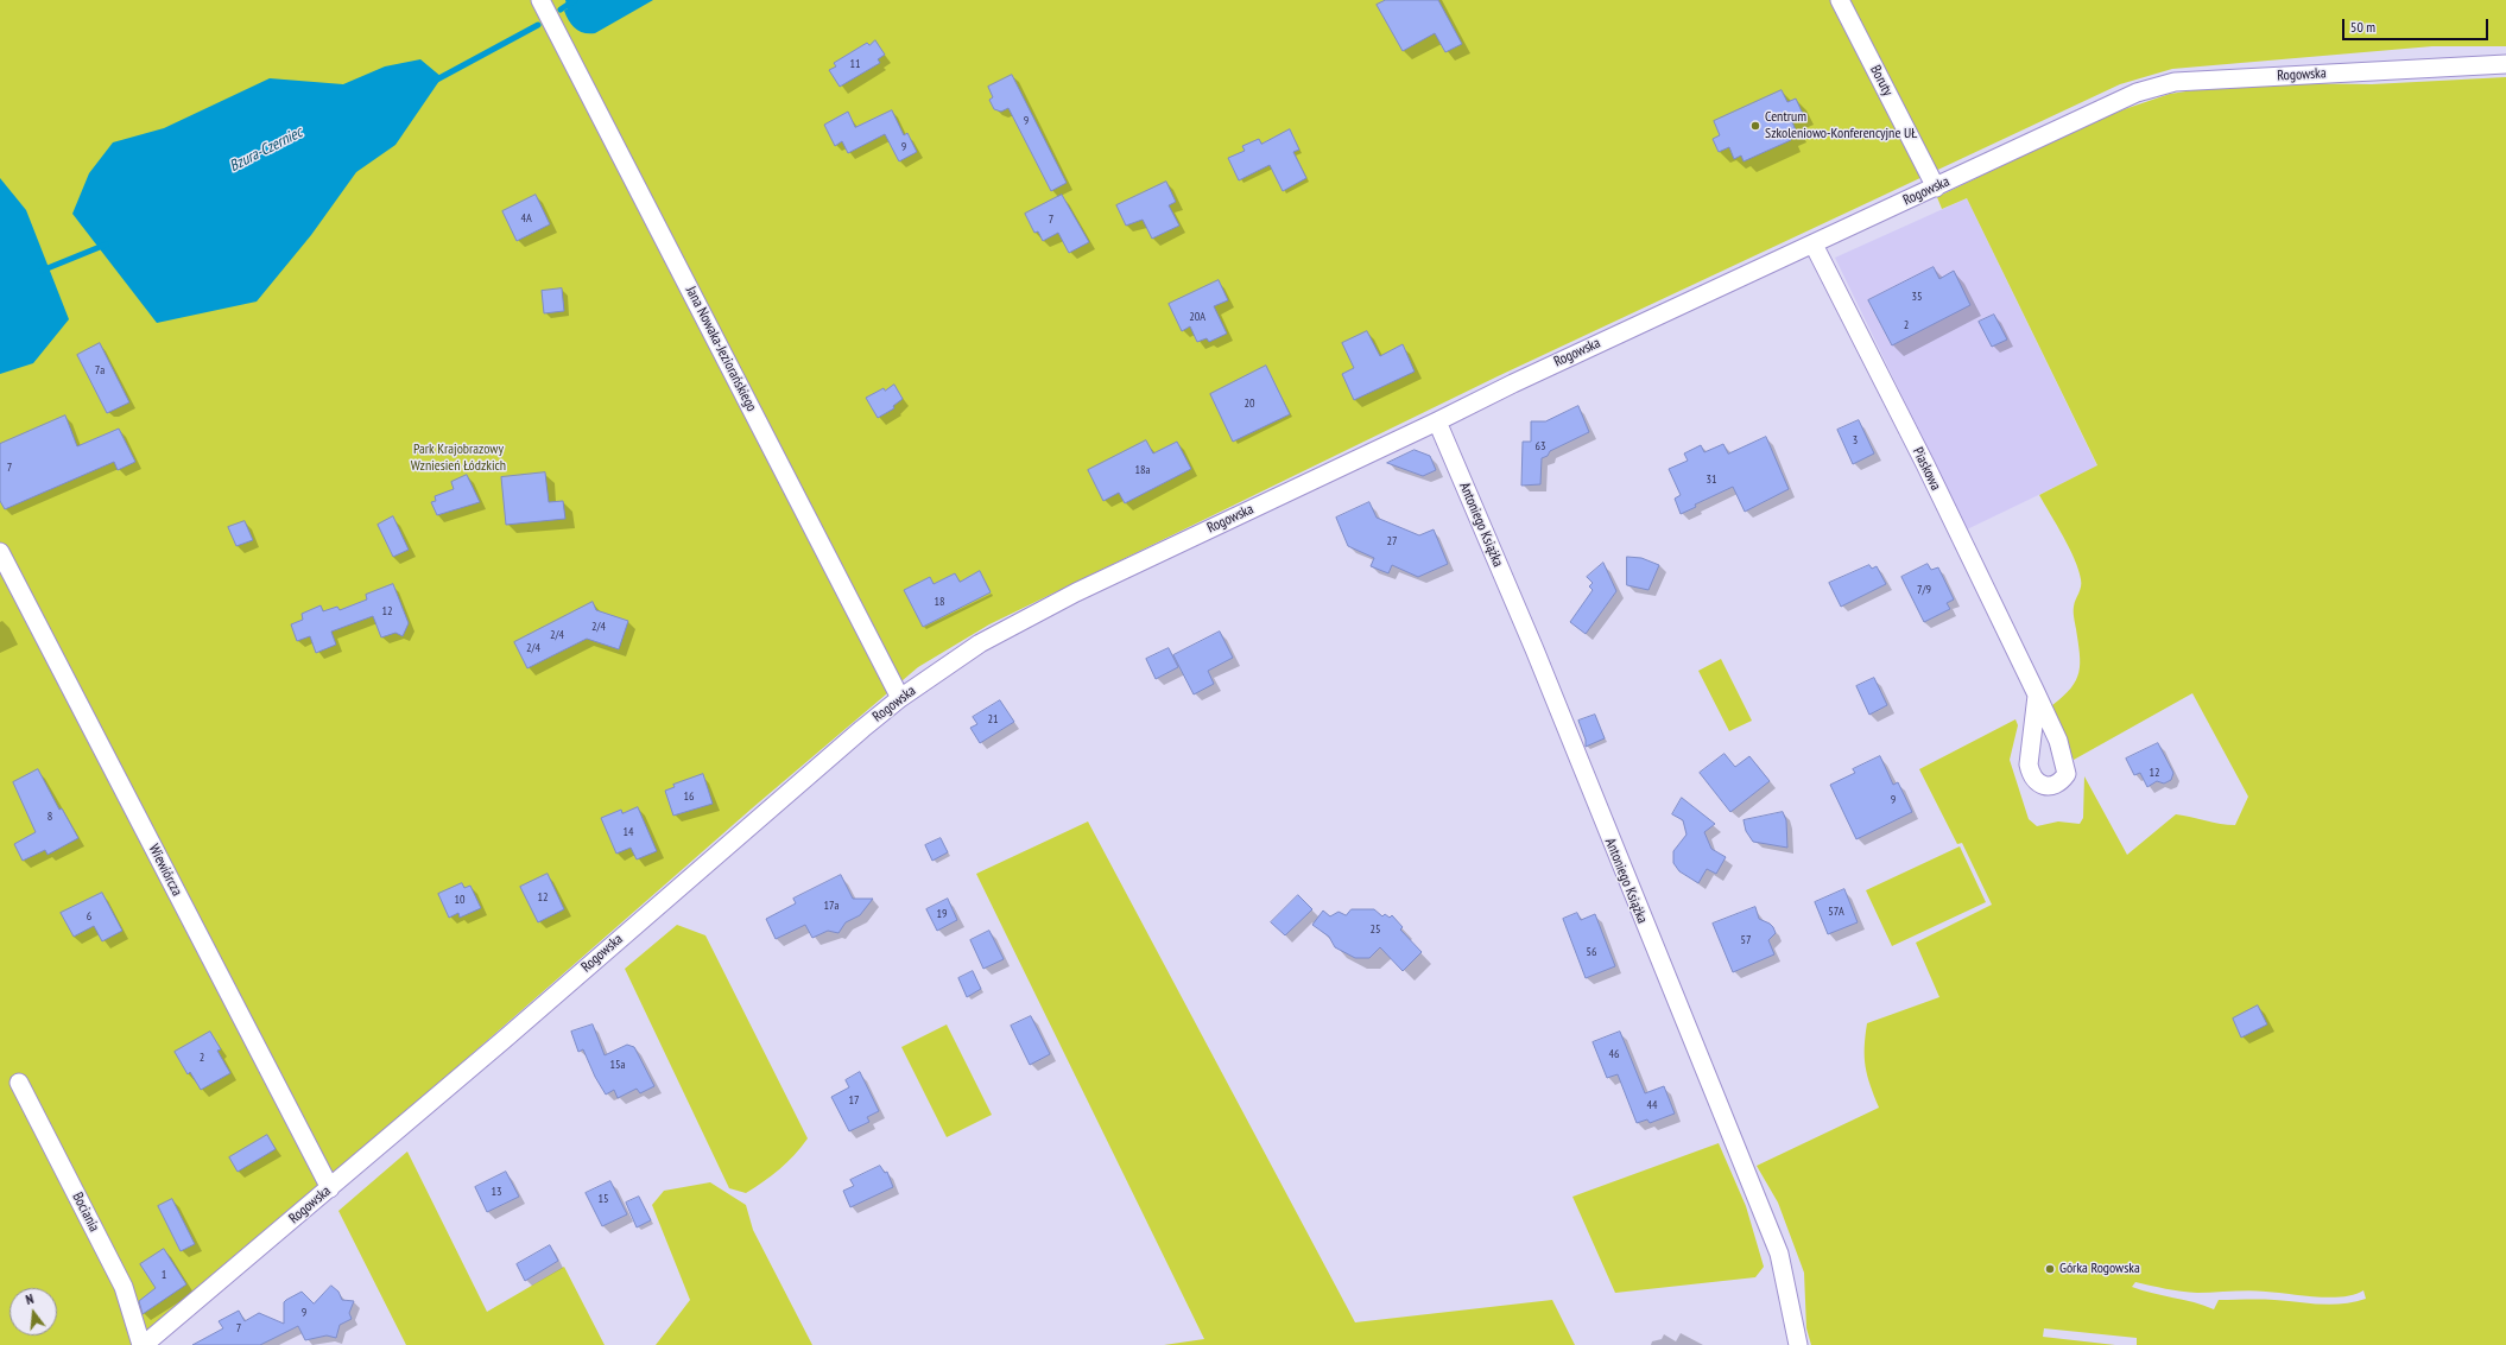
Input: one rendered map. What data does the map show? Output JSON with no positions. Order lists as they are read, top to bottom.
{
  "streets": {
    "street": [
      "Rogowska",
      "Boruty",
      "Jana Nowaka-Jeziorańskiego",
      "Piaskowa",
      "Antoniego Książka",
      "Wiewiórcza",
      "Bociania"
    ]
  },
  "crossings": [
    ["Rogowska", "Boruty"],
    ["Rogowska", "Jana Nowaka-Jeziorańskiego"],
    ["Rogowska", "Piaskowa"],
    ["Rogowska", "Antoniego Książka"],
    ["Rogowska", "Wiewiórcza"],
    ["Rogowska", "Bociania"]
  ],
  "water": ["Bzura-Czerniec"],
  "parks": ["Park Krajobrazowy Wzniesień Łódzkich"],
  "places": ["Centrum Szkoleniowo-Konferencyjne UŁ", "Górka Rogowska"],
  "house_numbers": [
    "11",
    "9",
    "9",
    "4A",
    "7",
    "35",
    "20A",
    "2",
    "7a",
    "20",
    "3",
    "63",
    "7",
    "18a",
    "31",
    "27",
    "7/9",
    "18",
    "12",
    "2/4",
    "2/4",
    "2/4",
    "21",
    "12",
    "16",
    "9",
    "8",
    "14",
    "12",
    "10",
    "17a",
    "57A",
    "19",
    "6",
    "25",
    "57",
    "56",
    "46",
    "2",
    "15a",
    "17",
    "44",
    "13",
    "15",
    "1",
    "9",
    "7"
  ],
  "scale_bar": "50 m",
  "north": "top"
}
